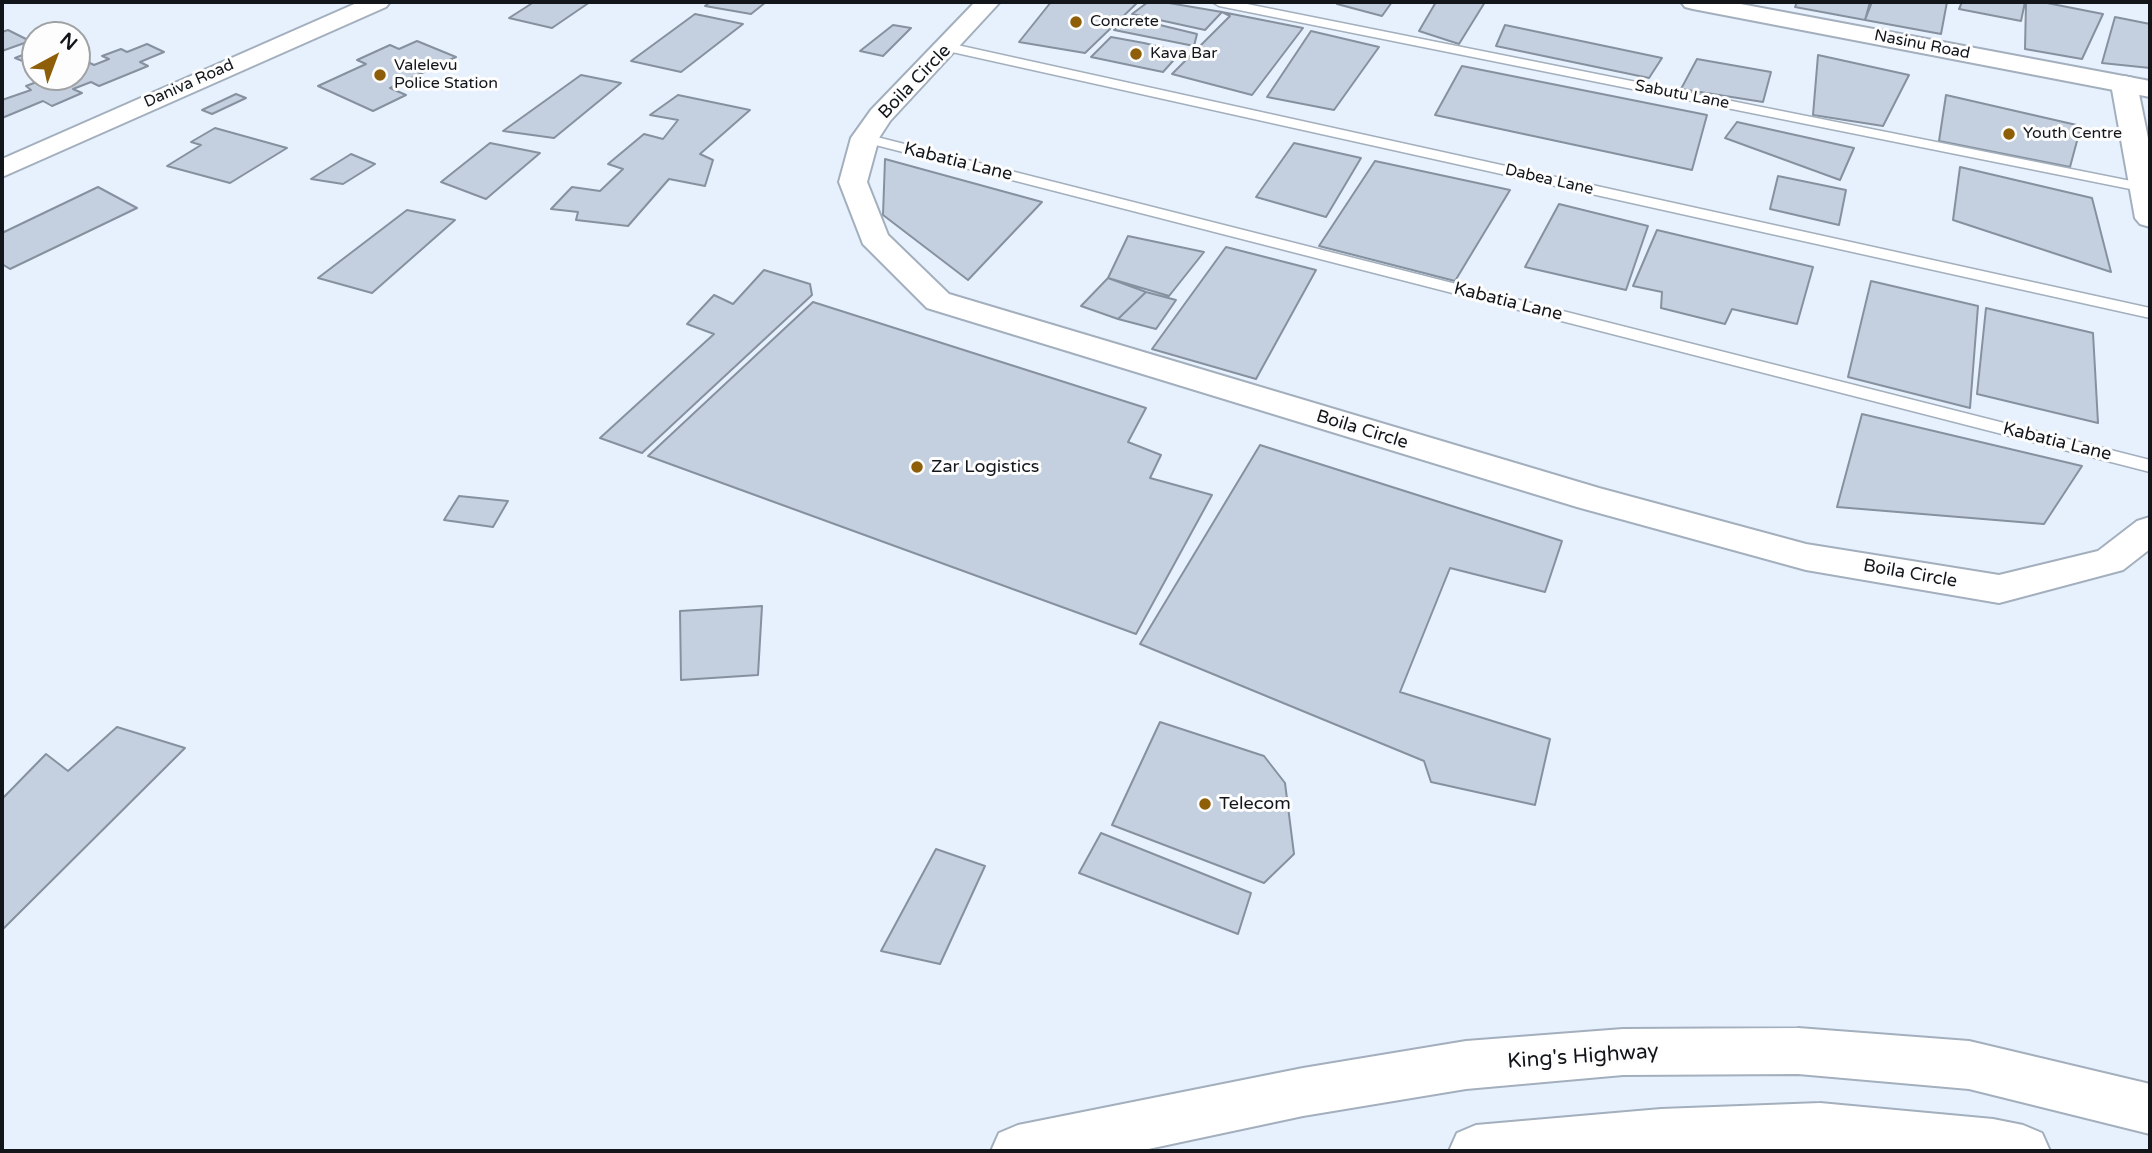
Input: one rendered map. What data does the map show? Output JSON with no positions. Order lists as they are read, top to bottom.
{
  "streets": {
    "main road": [
      "Nasinu Road",
      "Boila Circle",
      "Daniva Road",
      "King's Highway"
    ],
    "lane": ["Sabutu Lane", "Kabatia Lane", "Dabea Lane"]
  },
  "crossings": [
    ["Boila Circle", "Kabatia Lane"],
    ["Boila Circle", "Dabea Lane"]
  ],
  "places": [
    "Concrete",
    "Kava Bar",
    "Valelevu Police Station",
    "Youth Centre",
    "Zar Logistics",
    "Telecom"
  ],
  "north": "top right"
}
